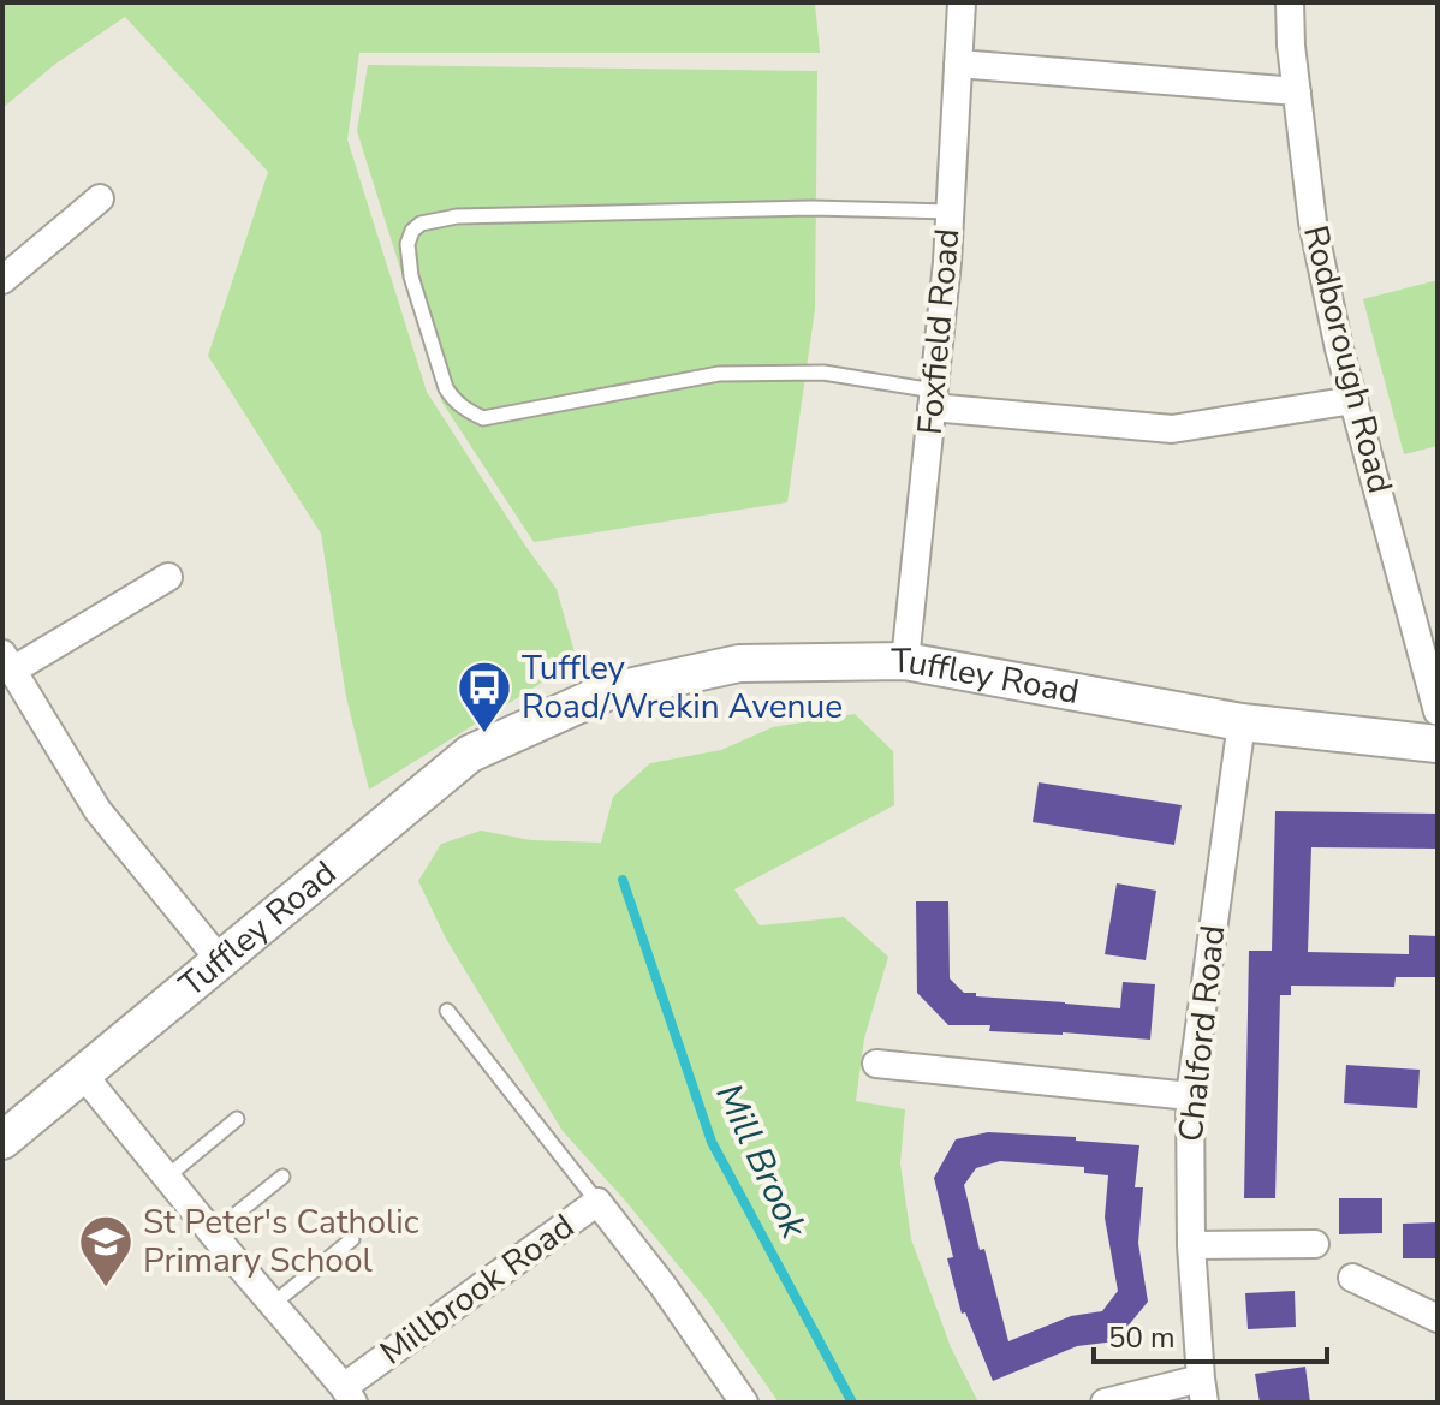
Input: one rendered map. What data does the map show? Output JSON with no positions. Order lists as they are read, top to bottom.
{
  "streets": {
    "street": [
      "Foxfield Road",
      "Rodborough Road",
      "Tuffley Road",
      "Chalford Road",
      "Millbrook Road"
    ]
  },
  "crossings": [
    ["Foxfield Road", "Tuffley Road"],
    ["Tuffley Road", "Chalford Road"]
  ],
  "water": ["Mill Brook"],
  "places": {
    "bus stop": ["Tuffley Road/Wrekin Avenue"],
    "school or university": ["St Peter's Catholic Primary School"]
  },
  "scale_bar": "50 m"
}
